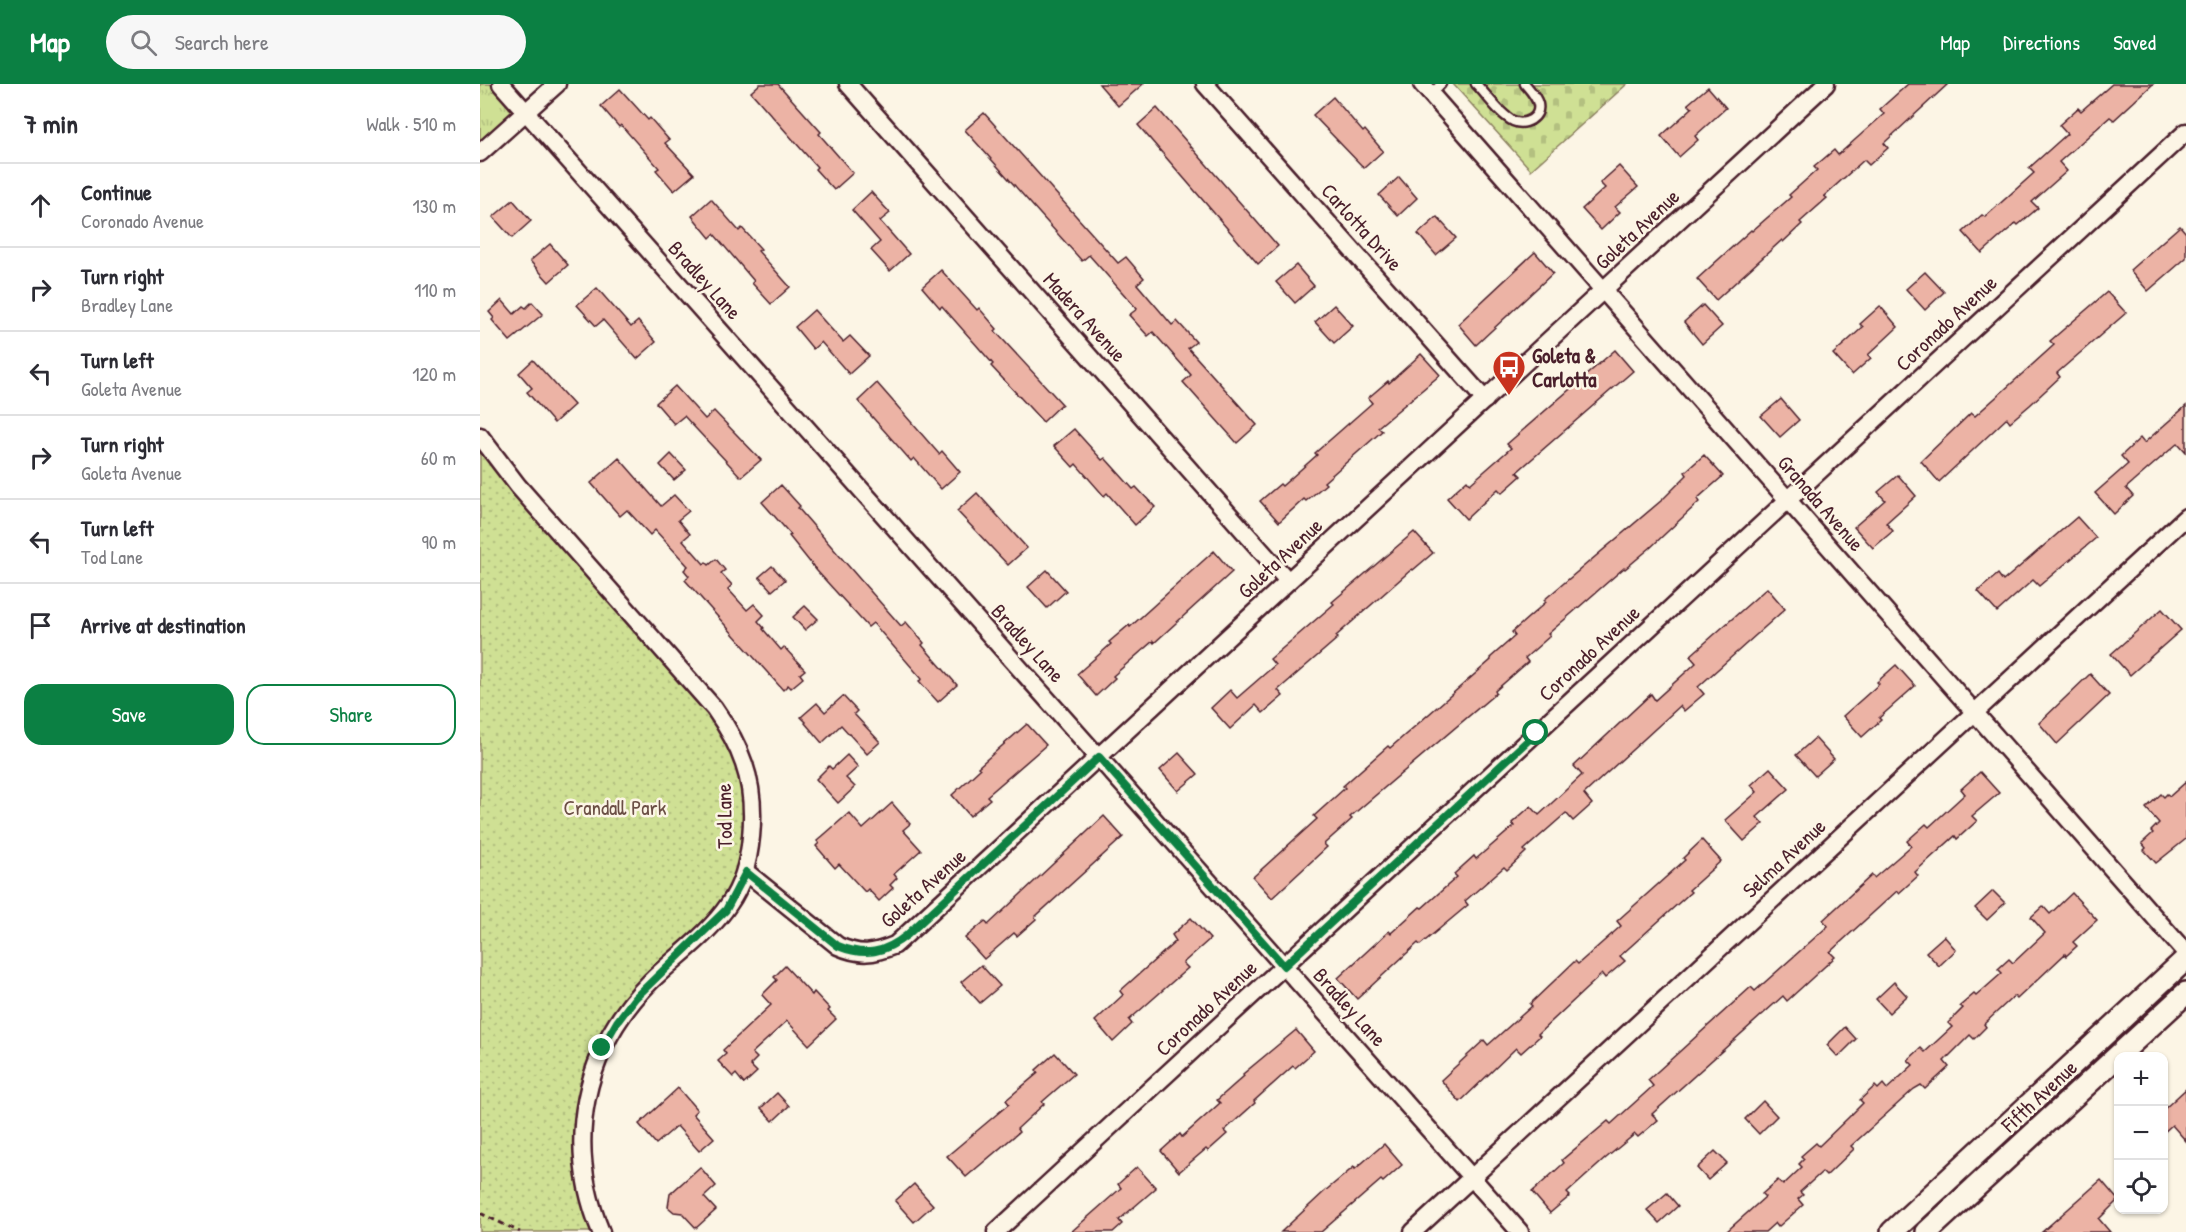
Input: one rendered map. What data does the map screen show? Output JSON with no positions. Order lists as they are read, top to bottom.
{
  "streets": {
    "street": [
      "Carlotta Drive",
      "Goleta Avenue",
      "Bradley Lane",
      "Madera Avenue",
      "Coronado Avenue",
      "Granada Avenue",
      "Tod Lane",
      "Selma Avenue",
      "Fifth Avenue"
    ]
  },
  "crossings": [
    ["Carlotta Drive", "Goleta Avenue"],
    ["Goleta Avenue", "Bradley Lane"],
    ["Goleta Avenue", "Madera Avenue"],
    ["Goleta Avenue", "Granada Avenue"],
    ["Goleta Avenue", "Tod Lane"],
    ["Bradley Lane", "Coronado Avenue"],
    ["Bradley Lane", "Selma Avenue"],
    ["Coronado Avenue", "Granada Avenue"],
    ["Granada Avenue", "Selma Avenue"]
  ],
  "parks": ["Crandall Park"],
  "places": {
    "bus stop": ["Goleta & Carlotta"]
  },
  "page": {
    "header": "Map",
    "search": "Search here",
    "nav": ["Map", "Directions", "Saved"],
    "heading": ["7 min", "Walk · 510 m"],
    "list": [
      ["Continue", "Coronado Avenue", "130 m"],
      ["Turn right", "Bradley Lane", "110 m"],
      ["Turn left", "Goleta Avenue", "120 m"],
      ["Turn right", "Goleta Avenue", "60 m"],
      ["Turn left", "Tod Lane", "90 m"],
      "Arrive at destination"
    ],
    "buttons": ["Save", "Share"],
    "map_buttons": ["+", "−"]
  }
}
